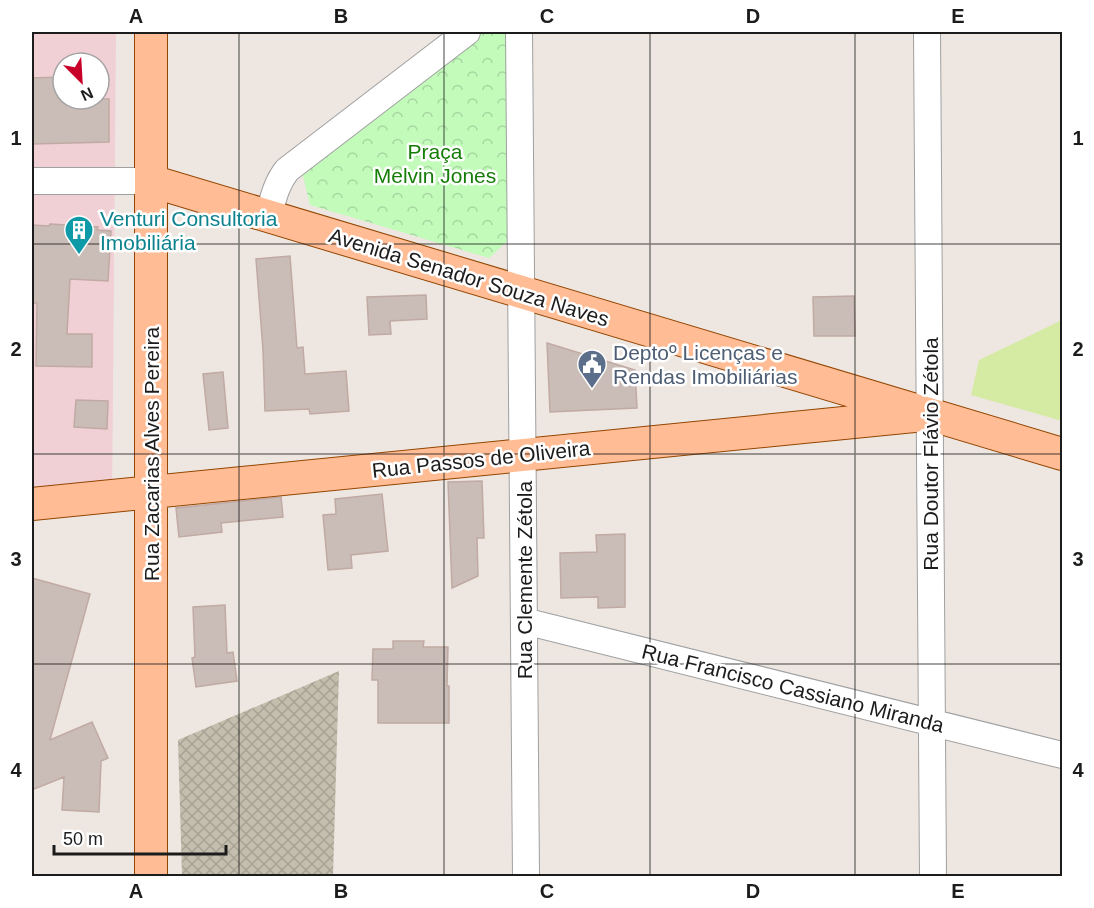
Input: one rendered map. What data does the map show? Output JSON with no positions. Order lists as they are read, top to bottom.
{
  "streets": {
    "main road": ["Avenida Senador Souza Naves", "Rua Zacarias Alves Pereira", "Rua Passos de Oliveira"],
    "street": ["Rua Doutor Flávio Zétola", "Rua Clemente Zétola", "Rua Francisco Cassiano Miranda"]
  },
  "crossings": [
    ["Avenida Senador Souza Naves", "Rua Zacarias Alves Pereira"],
    ["Avenida Senador Souza Naves", "Rua Doutor Flávio Zétola"],
    ["Avenida Senador Souza Naves", "Rua Passos de Oliveira"],
    ["Avenida Senador Souza Naves", "Rua Clemente Zétola"],
    ["Rua Zacarias Alves Pereira", "Rua Passos de Oliveira"],
    ["Rua Doutor Flávio Zétola", "Rua Passos de Oliveira"],
    ["Rua Doutor Flávio Zétola", "Rua Francisco Cassiano Miranda"],
    ["Rua Passos de Oliveira", "Rua Clemente Zétola"],
    ["Rua Clemente Zétola", "Rua Francisco Cassiano Miranda"]
  ],
  "parks": ["Praça Melvin Jones"],
  "places": {
    "building": ["Venturi Consultoria Imobiliária"],
    "public building": ["Deptoº Licenças e Rendas Imobiliárias"]
  },
  "scale_bar": "50 m",
  "north": "bottom right",
  "grid": {
    "columns": [
      "A",
      "B",
      "C",
      "D",
      "E"
    ],
    "rows": [
      "1",
      "2",
      "3",
      "4"
    ]
  }
}
